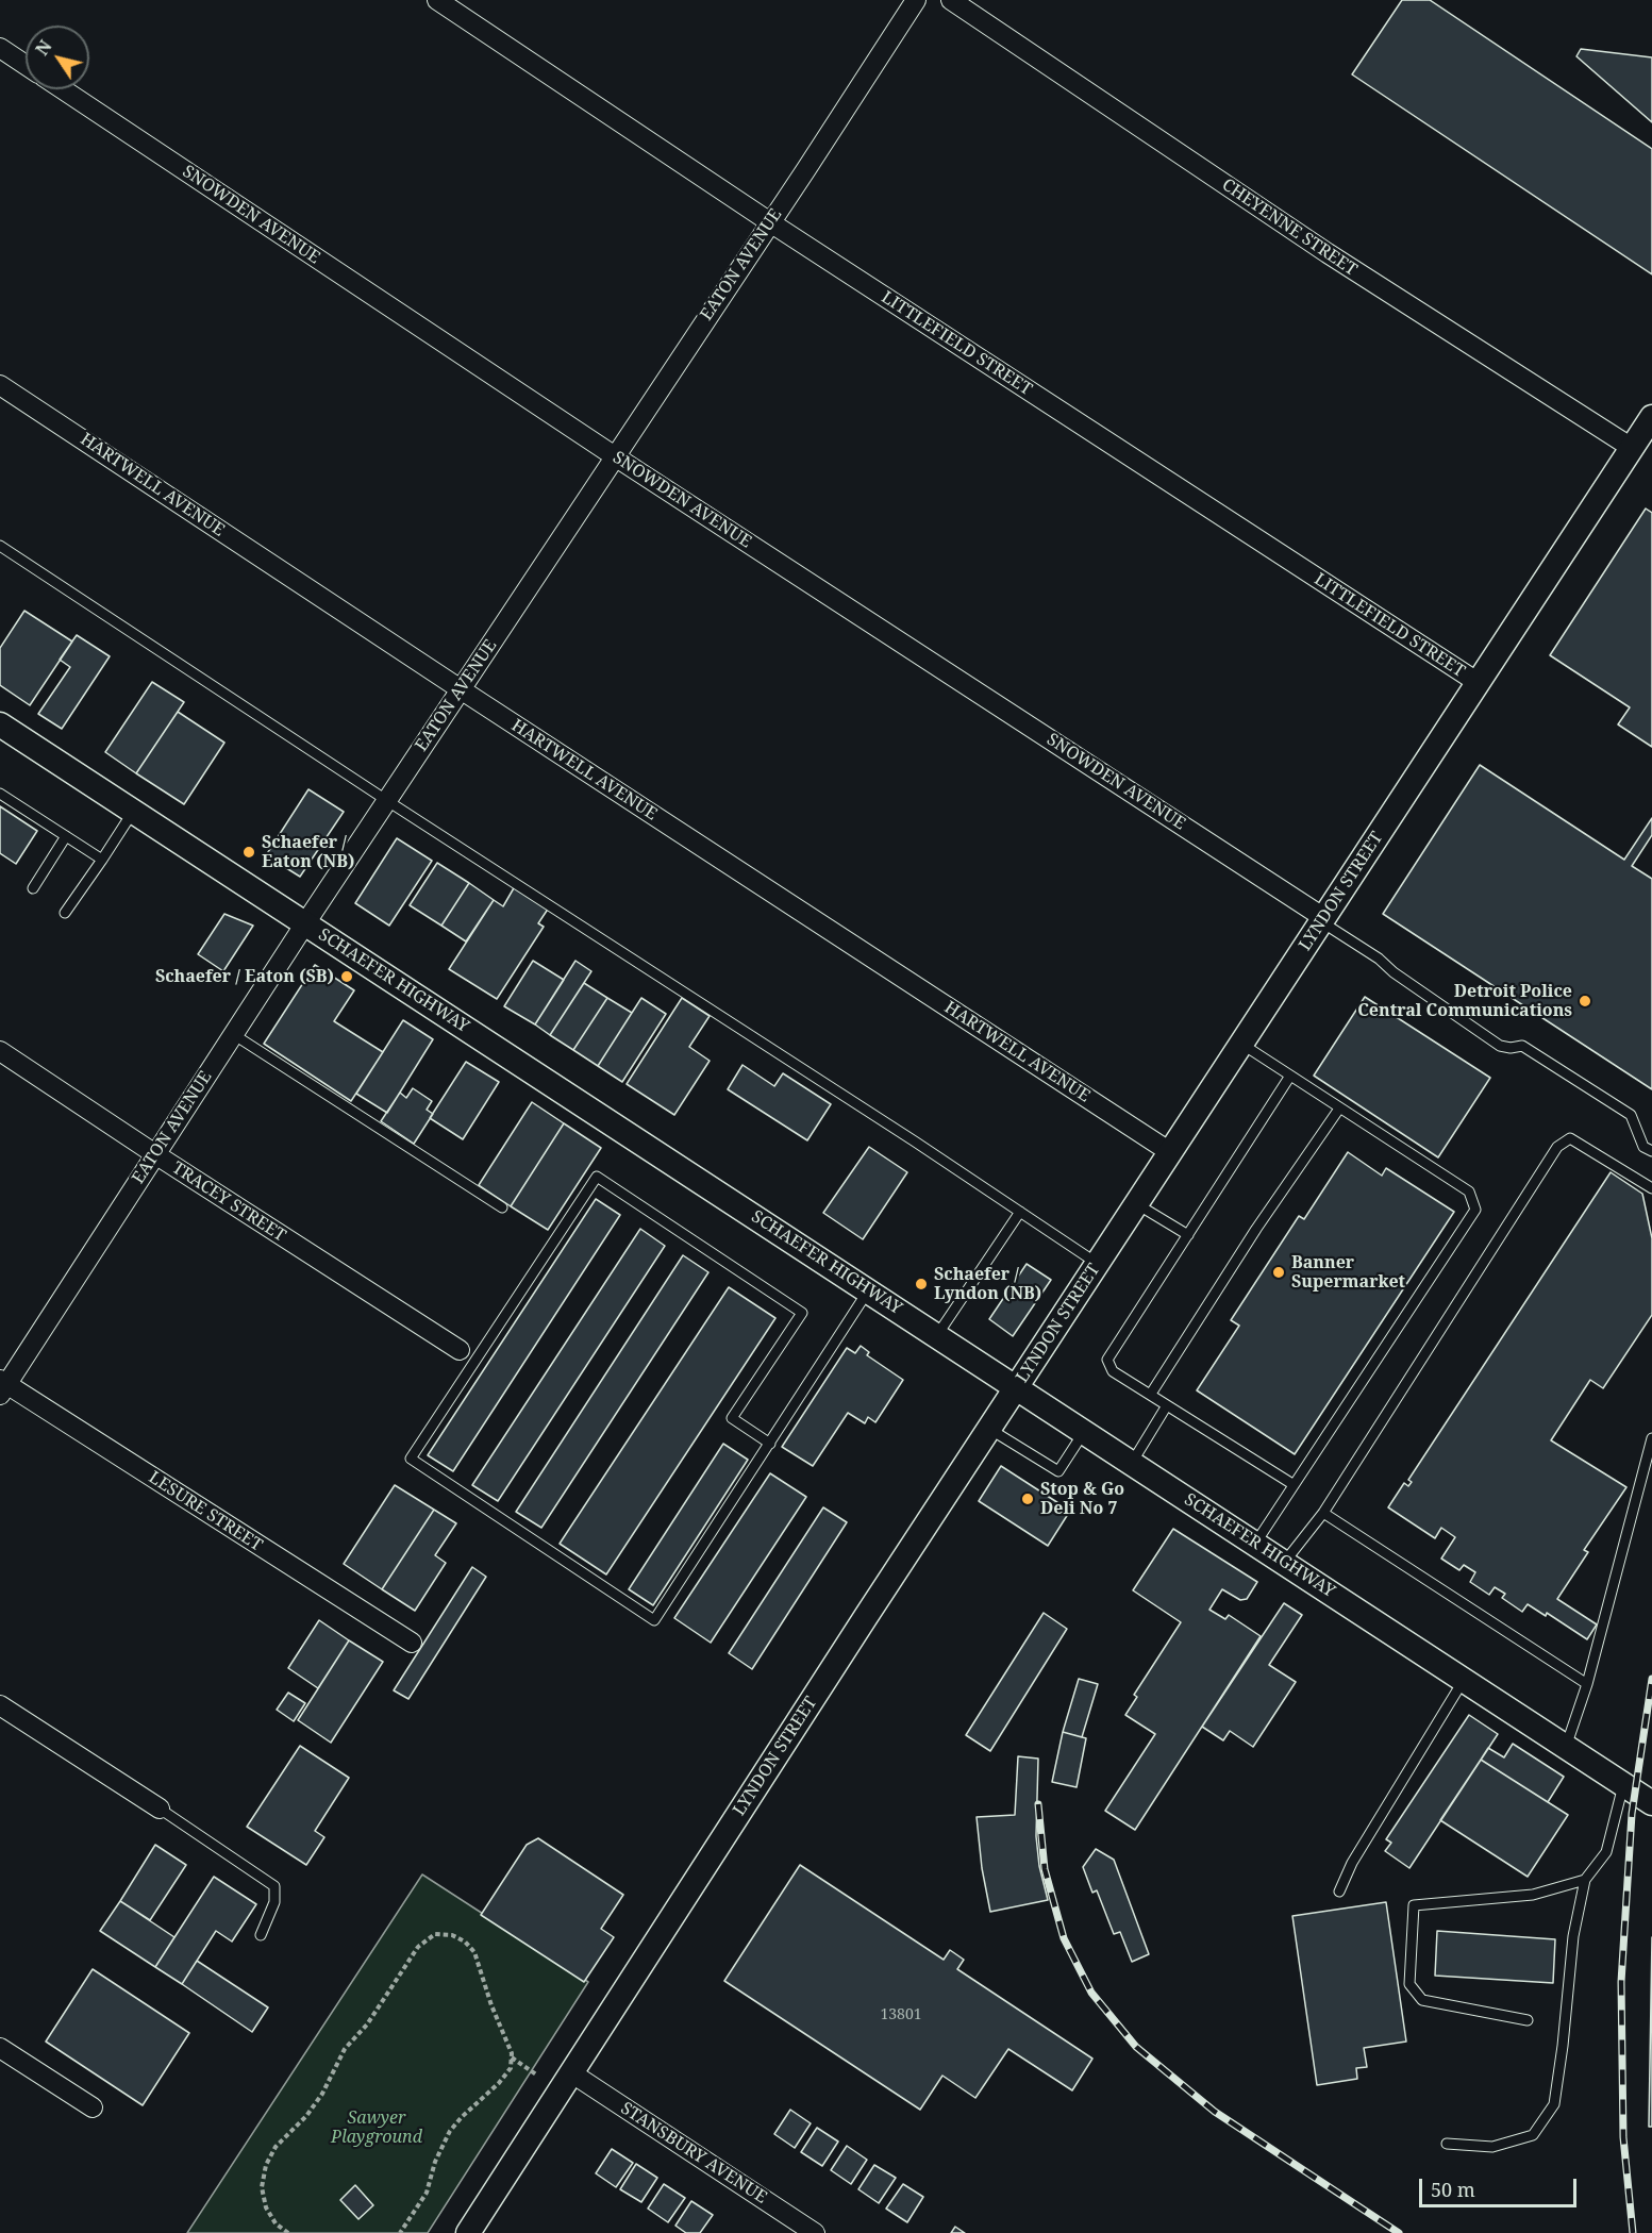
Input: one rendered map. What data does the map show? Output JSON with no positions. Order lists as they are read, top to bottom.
{
  "streets": {
    "street": [
      "SNOWDEN AVENUE",
      "CHEYENNE STREET",
      "EATON AVENUE",
      "LITTLEFIELD STREET",
      "HARTWELL AVENUE",
      "LYNDON STREET",
      "SCHAEFER HIGHWAY",
      "TRACEY STREET",
      "LESURE STREET",
      "STANSBURY AVENUE"
    ]
  },
  "crossings": [
    ["SNOWDEN AVENUE", "EATON AVENUE"],
    ["SNOWDEN AVENUE", "LYNDON STREET"],
    ["CHEYENNE STREET", "LYNDON STREET"],
    ["EATON AVENUE", "LITTLEFIELD STREET"],
    ["EATON AVENUE", "HARTWELL AVENUE"],
    ["EATON AVENUE", "SCHAEFER HIGHWAY"],
    ["EATON AVENUE", "TRACEY STREET"],
    ["EATON AVENUE", "LESURE STREET"],
    ["LITTLEFIELD STREET", "LYNDON STREET"],
    ["HARTWELL AVENUE", "LYNDON STREET"],
    ["LYNDON STREET", "SCHAEFER HIGHWAY"],
    ["LYNDON STREET", "STANSBURY AVENUE"]
  ],
  "parks": ["Sawyer Playground"],
  "places": [
    "Schaefer / Eaton (NB)",
    "Schaefer / Eaton (SB)",
    "Detroit Police Central Communications",
    "Banner Supermarket",
    "Schaefer / Lyndon (NB)",
    "Stop & Go Deli No 7"
  ],
  "house_numbers": ["13801"],
  "scale_bar": "50 m",
  "north": "top left"
}
